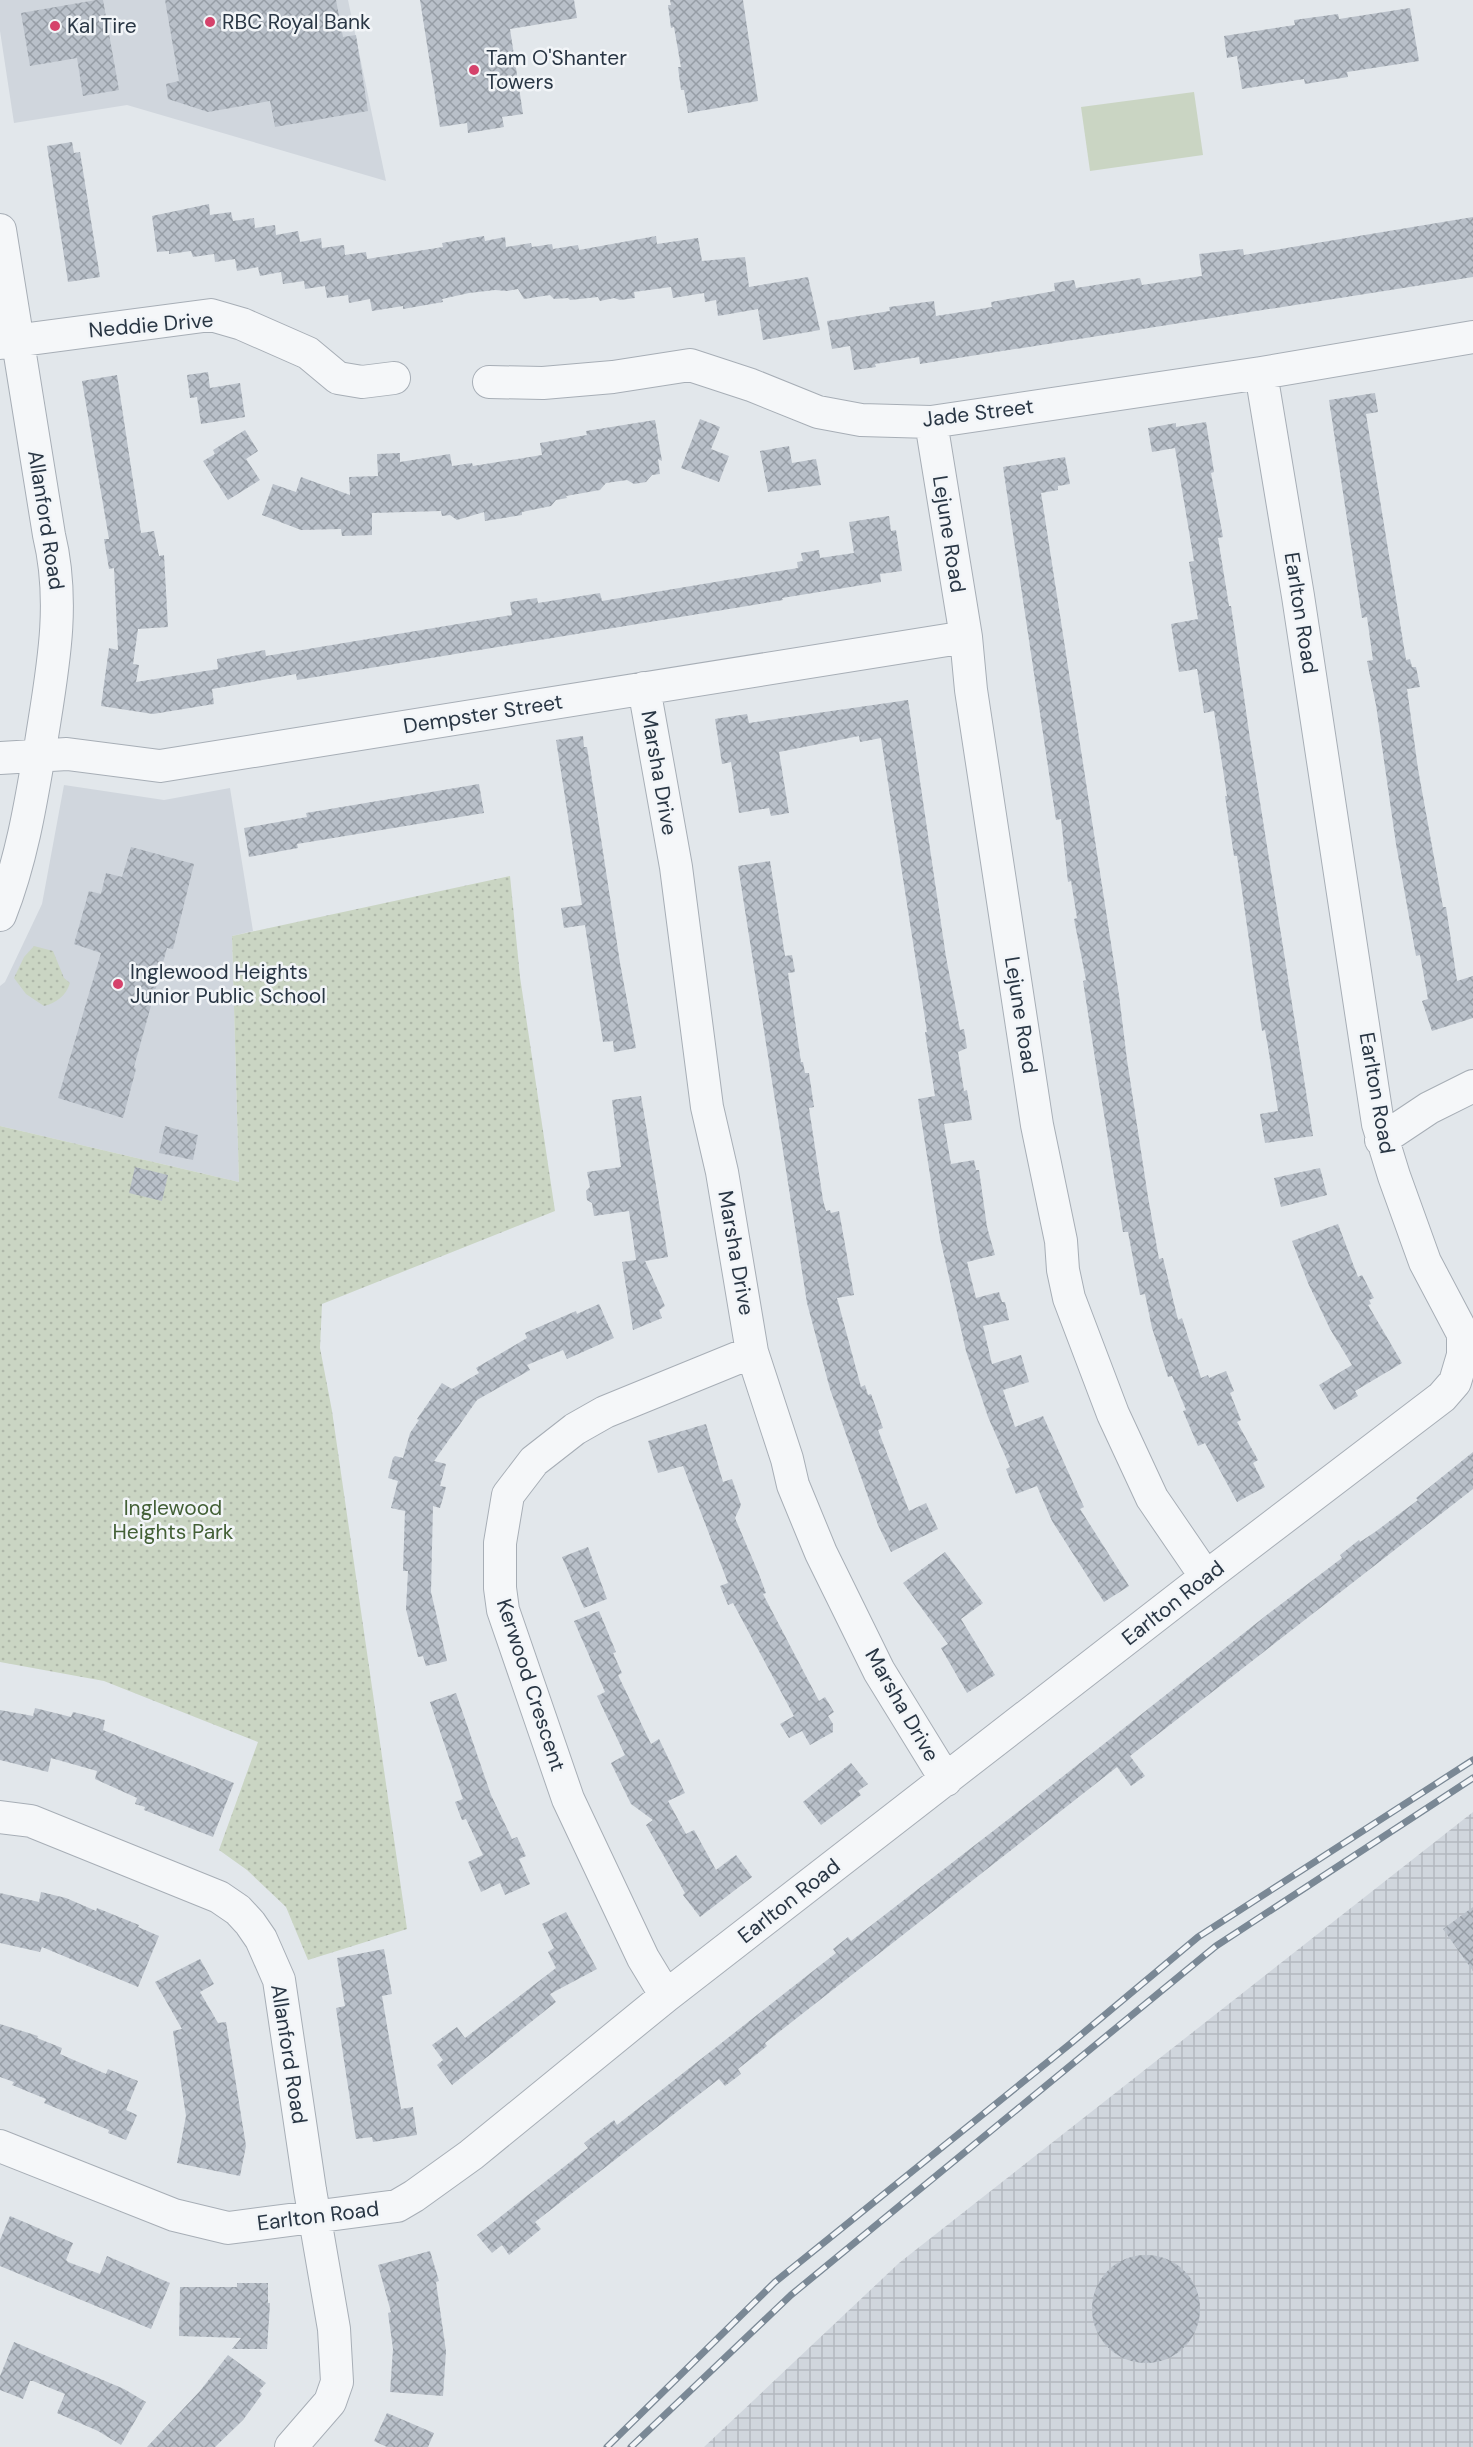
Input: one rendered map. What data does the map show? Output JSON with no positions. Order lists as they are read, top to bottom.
{
  "streets": {
    "street": [
      "Neddie Drive",
      "Jade Street",
      "Allanford Road",
      "Lejune Road",
      "Earlton Road",
      "Dempster Street",
      "Marsha Drive",
      "Kerwood Crescent"
    ]
  },
  "crossings": [
    ["Neddie Drive", "Allanford Road"],
    ["Jade Street", "Lejune Road"],
    ["Jade Street", "Earlton Road"],
    ["Allanford Road", "Earlton Road"],
    ["Allanford Road", "Dempster Street"],
    ["Lejune Road", "Earlton Road"],
    ["Lejune Road", "Dempster Street"],
    ["Earlton Road", "Marsha Drive"],
    ["Earlton Road", "Kerwood Crescent"],
    ["Dempster Street", "Marsha Drive"],
    ["Marsha Drive", "Kerwood Crescent"]
  ],
  "parks": ["Inglewood Heights Park"],
  "places": [
    "RBC Royal Bank",
    "Kal Tire",
    "Tam O'Shanter Towers",
    "Inglewood Heights Junior Public School"
  ]
}
